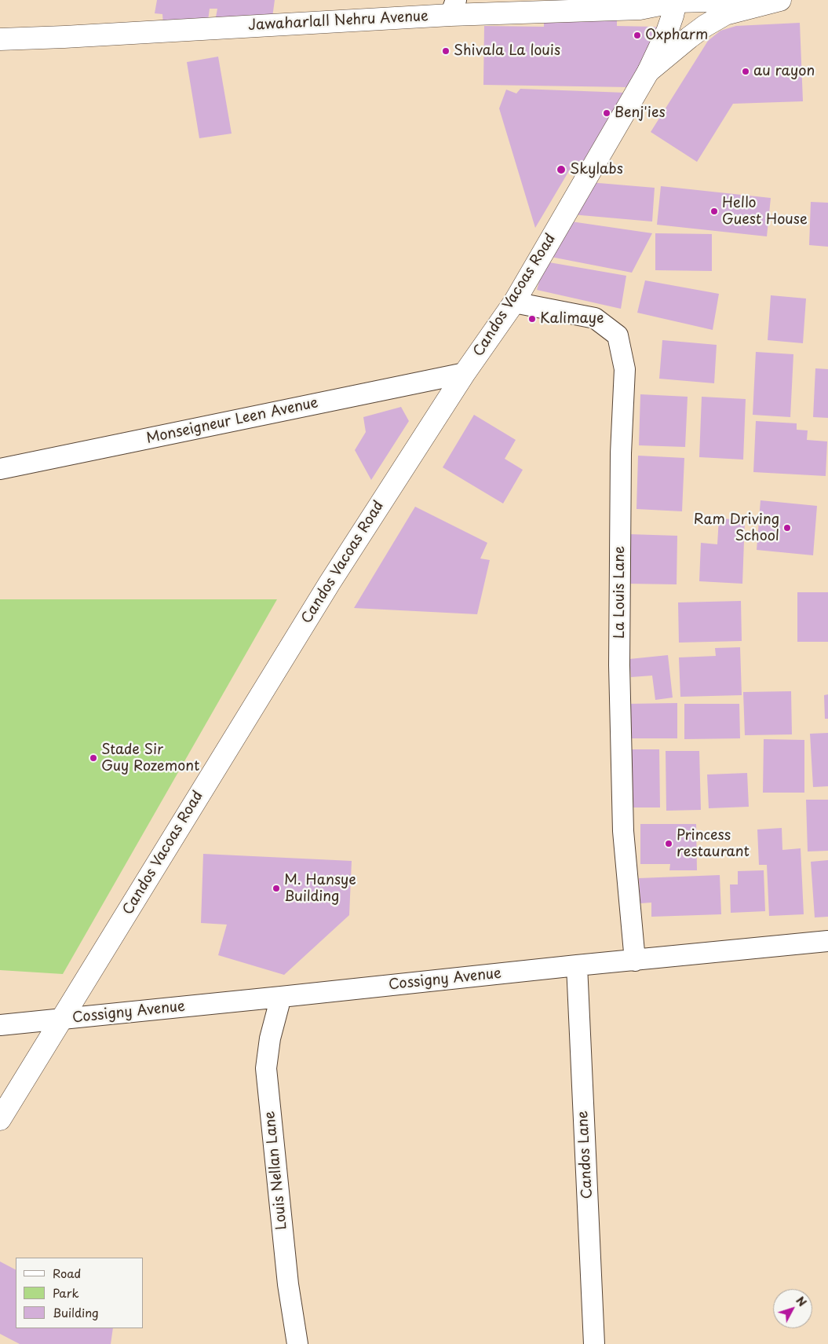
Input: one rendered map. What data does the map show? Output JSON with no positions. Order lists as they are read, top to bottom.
{
  "streets": {
    "main road": ["Jawaharlall Nehru Avenue", "Candos Vacoas Road"],
    "street": [
      "Monseigneur Leen Avenue",
      "La Louis Lane",
      "Cossigny Avenue",
      "Candos Lane",
      "Louis Nellan Lane"
    ]
  },
  "crossings": [
    ["Jawaharlall Nehru Avenue", "Candos Vacoas Road"],
    ["Candos Vacoas Road", "Monseigneur Leen Avenue"],
    ["Candos Vacoas Road", "La Louis Lane"],
    ["Candos Vacoas Road", "Cossigny Avenue"],
    ["La Louis Lane", "Cossigny Avenue"],
    ["Cossigny Avenue", "Candos Lane"],
    ["Cossigny Avenue", "Louis Nellan Lane"]
  ],
  "places": [
    "Oxpharm",
    "Shivala La louis",
    "au rayon",
    "Benj'ies",
    "Skylabs",
    "Hello Guest House",
    "Kalimaye",
    "Ram Driving School",
    "Stade Sir Guy Rozemont",
    "Princess restaurant",
    "M. Hansye Building"
  ],
  "legend": ["Road", "Park", "Building"],
  "north": "top right"
}
